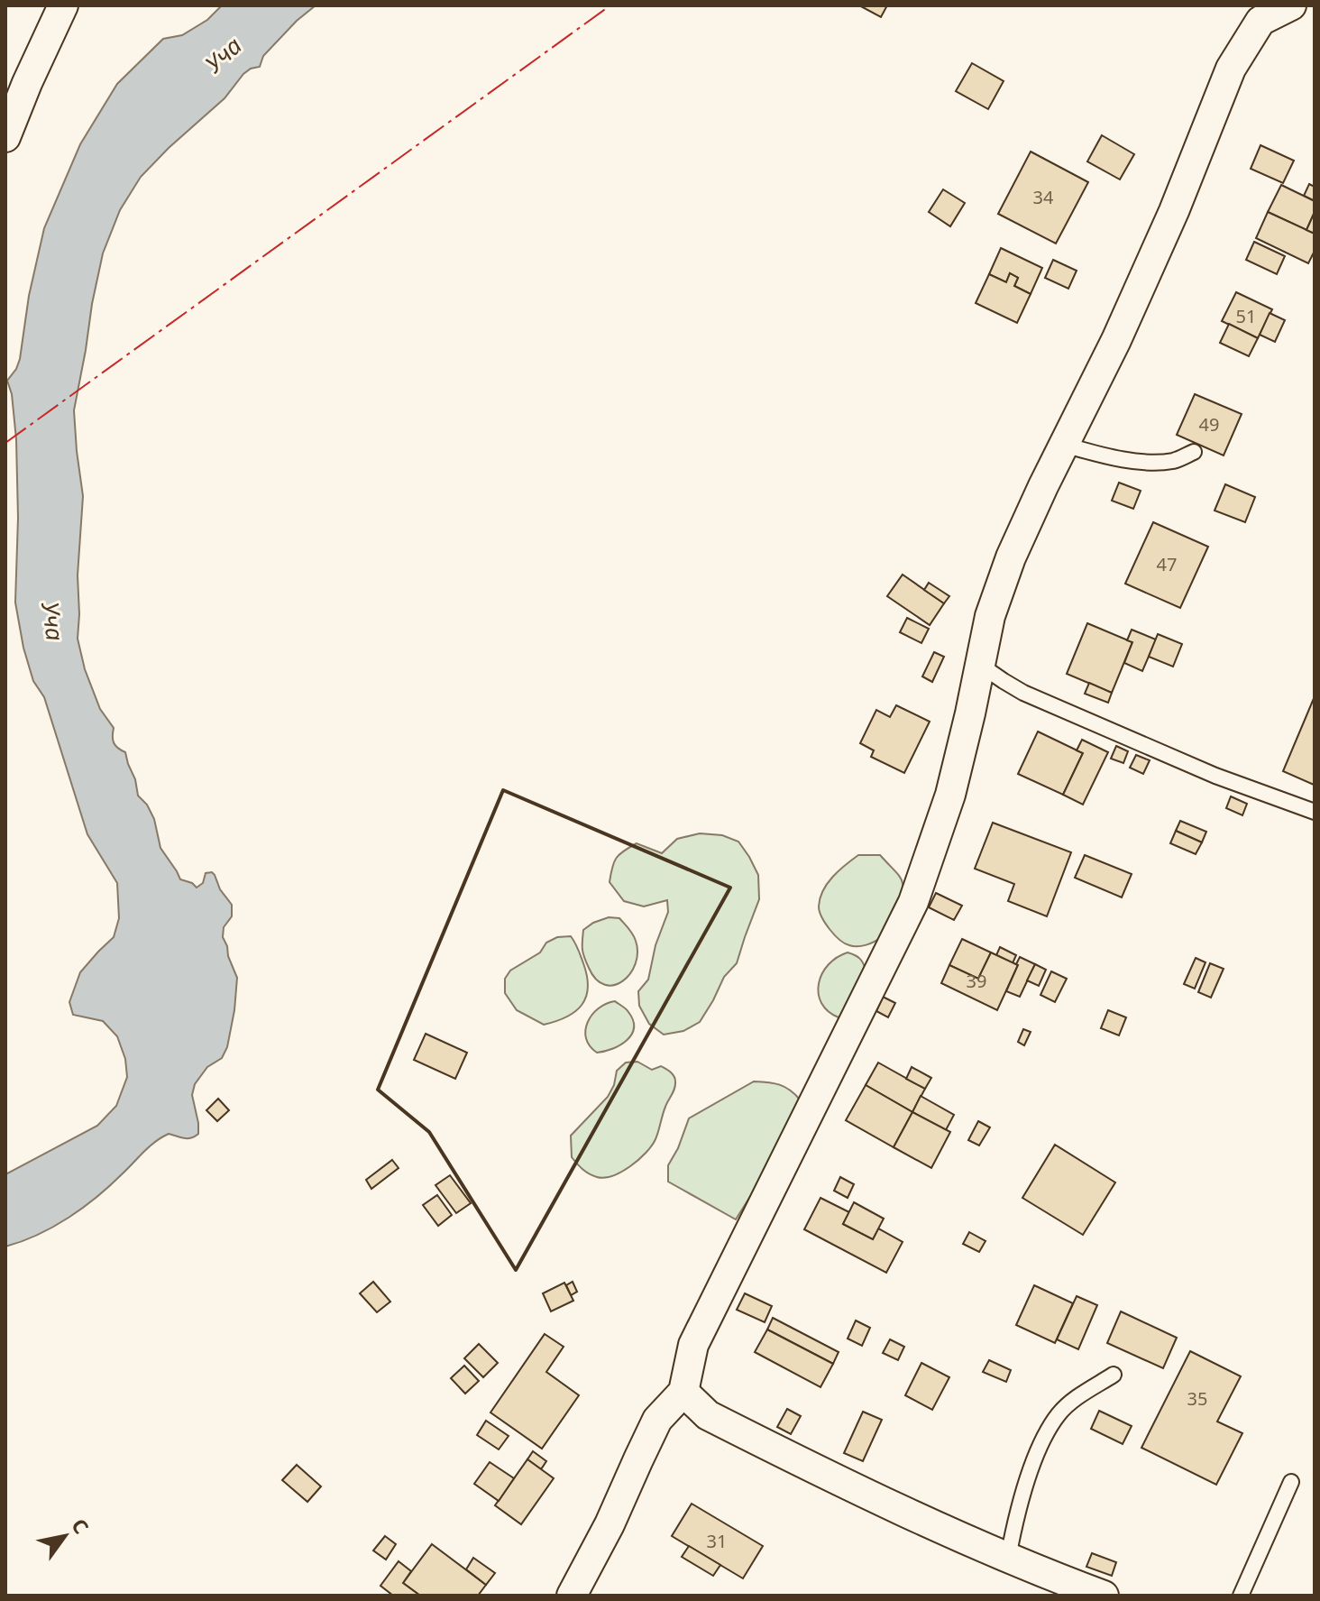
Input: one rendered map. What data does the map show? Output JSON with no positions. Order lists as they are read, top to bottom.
{
  "water": ["Уча"],
  "house_numbers": [
    "34",
    "51",
    "49",
    "47",
    "39",
    "35",
    "31"
  ],
  "north": "top right"
}
